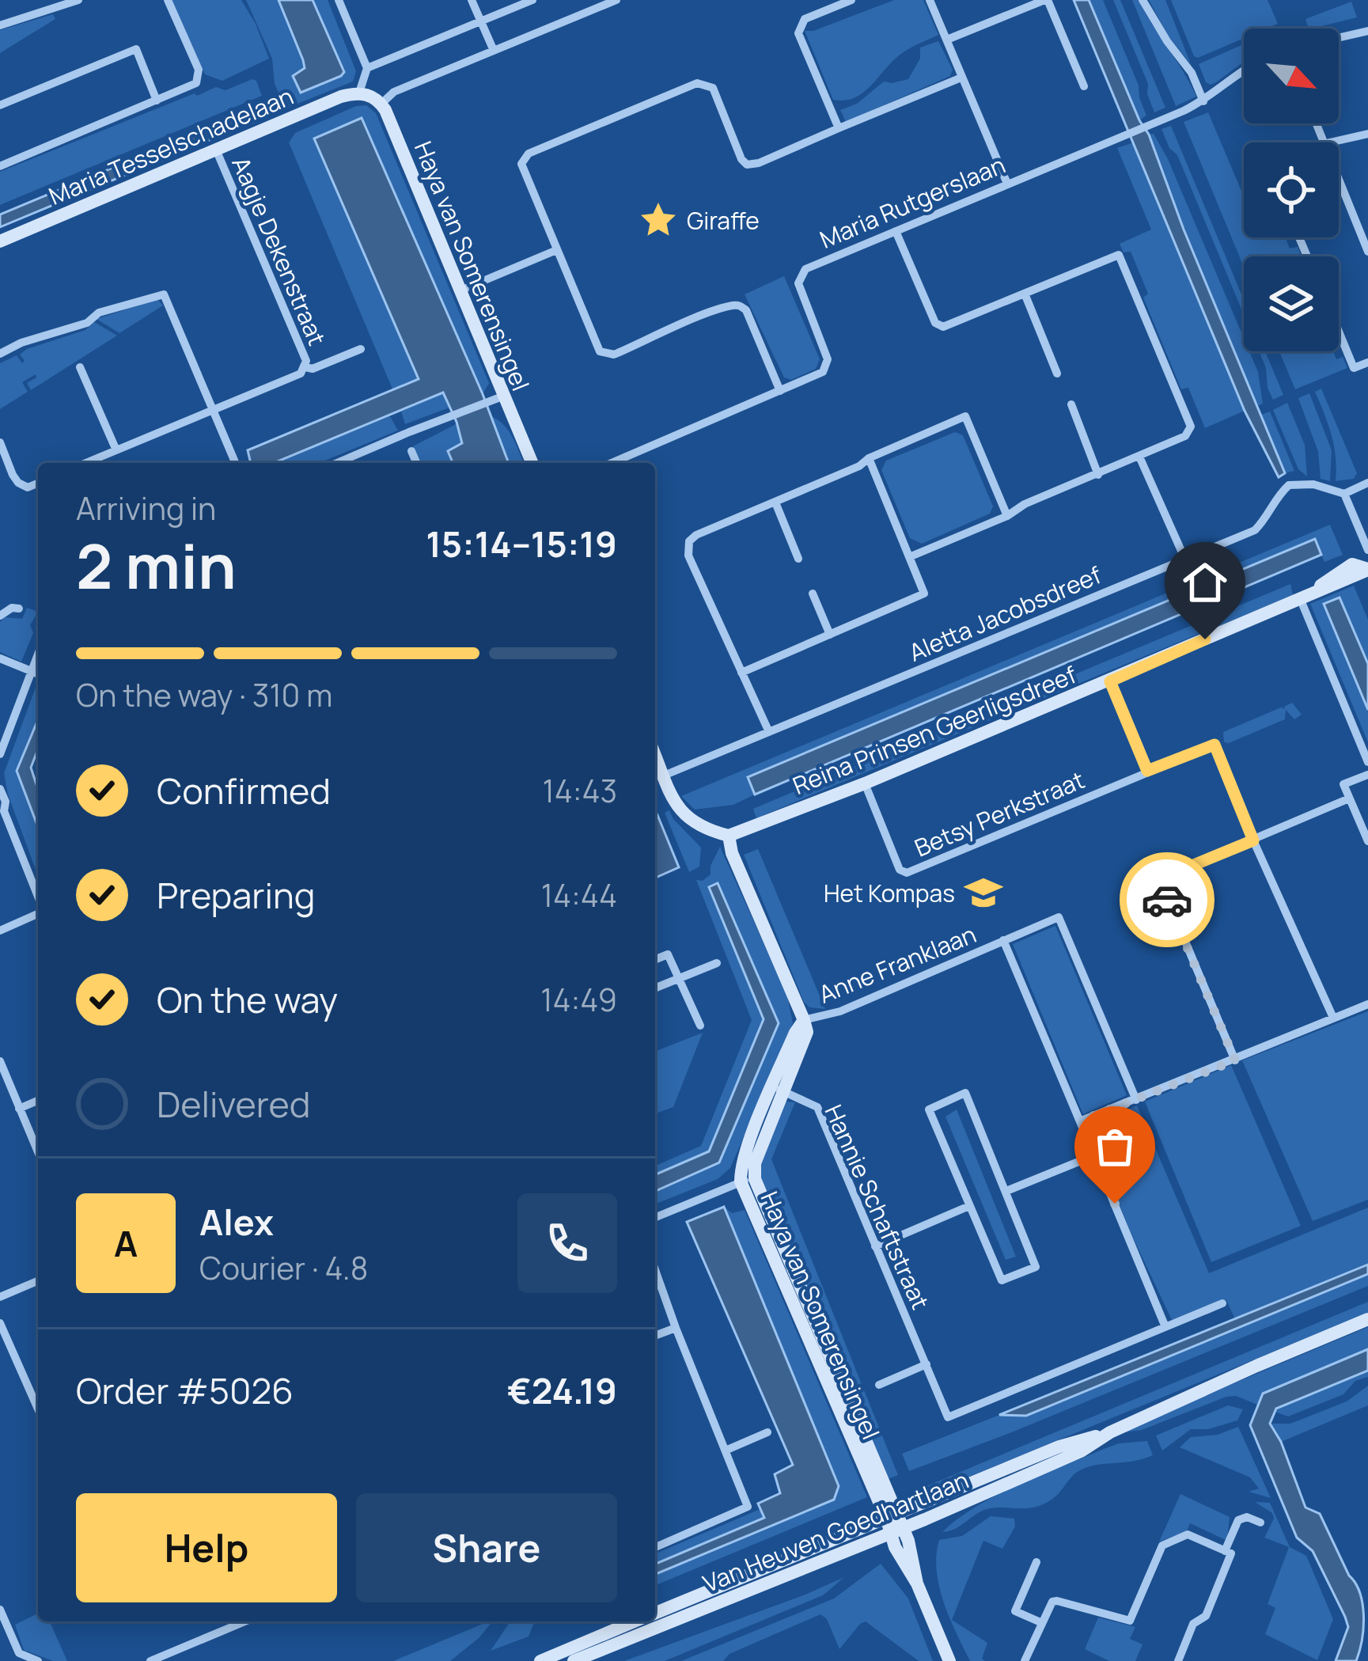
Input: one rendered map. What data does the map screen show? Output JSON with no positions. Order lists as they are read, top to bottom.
{
  "streets": {
    "street": [
      "Maria Tesselschadelaan",
      "Maria Rutgerslaan",
      "Aagje Dekenstraat",
      "Haya van Somerensingel",
      "Aletta Jacobsdreef",
      "Reina Prinsen Geerligsdreef",
      "Betsy Perkstraat",
      "Anne Franklaan",
      "Hannie Schaftstraat",
      "Van Heuven Goedhartlaan"
    ]
  },
  "crossings": [
    ["Maria Tesselschadelaan", "Aagje Dekenstraat"],
    ["Haya van Somerensingel", "Anne Franklaan"],
    ["Haya van Somerensingel", "Hannie Schaftstraat"],
    ["Haya van Somerensingel", "Van Heuven Goedhartlaan"],
    ["Reina Prinsen Geerligsdreef", "Betsy Perkstraat"]
  ],
  "places": {
    "place": ["Giraffe"],
    "school or university": ["Het Kompas"]
  },
  "north": "bottom right",
  "page": {
    "heading": ["2 min", "Arriving in", "15:14–15:19"],
    "panel": [
      "Alex",
      "Courier · 4.8",
      "Order #5026",
      "€24.19"
    ],
    "bar": "On the way · 310 m",
    "list": [
      ["Confirmed", "14:43"],
      ["Preparing", "14:44"],
      ["On the way", "14:49"],
      "Delivered"
    ],
    "round": "A",
    "buttons": ["Help", "Share"]
  }
}
